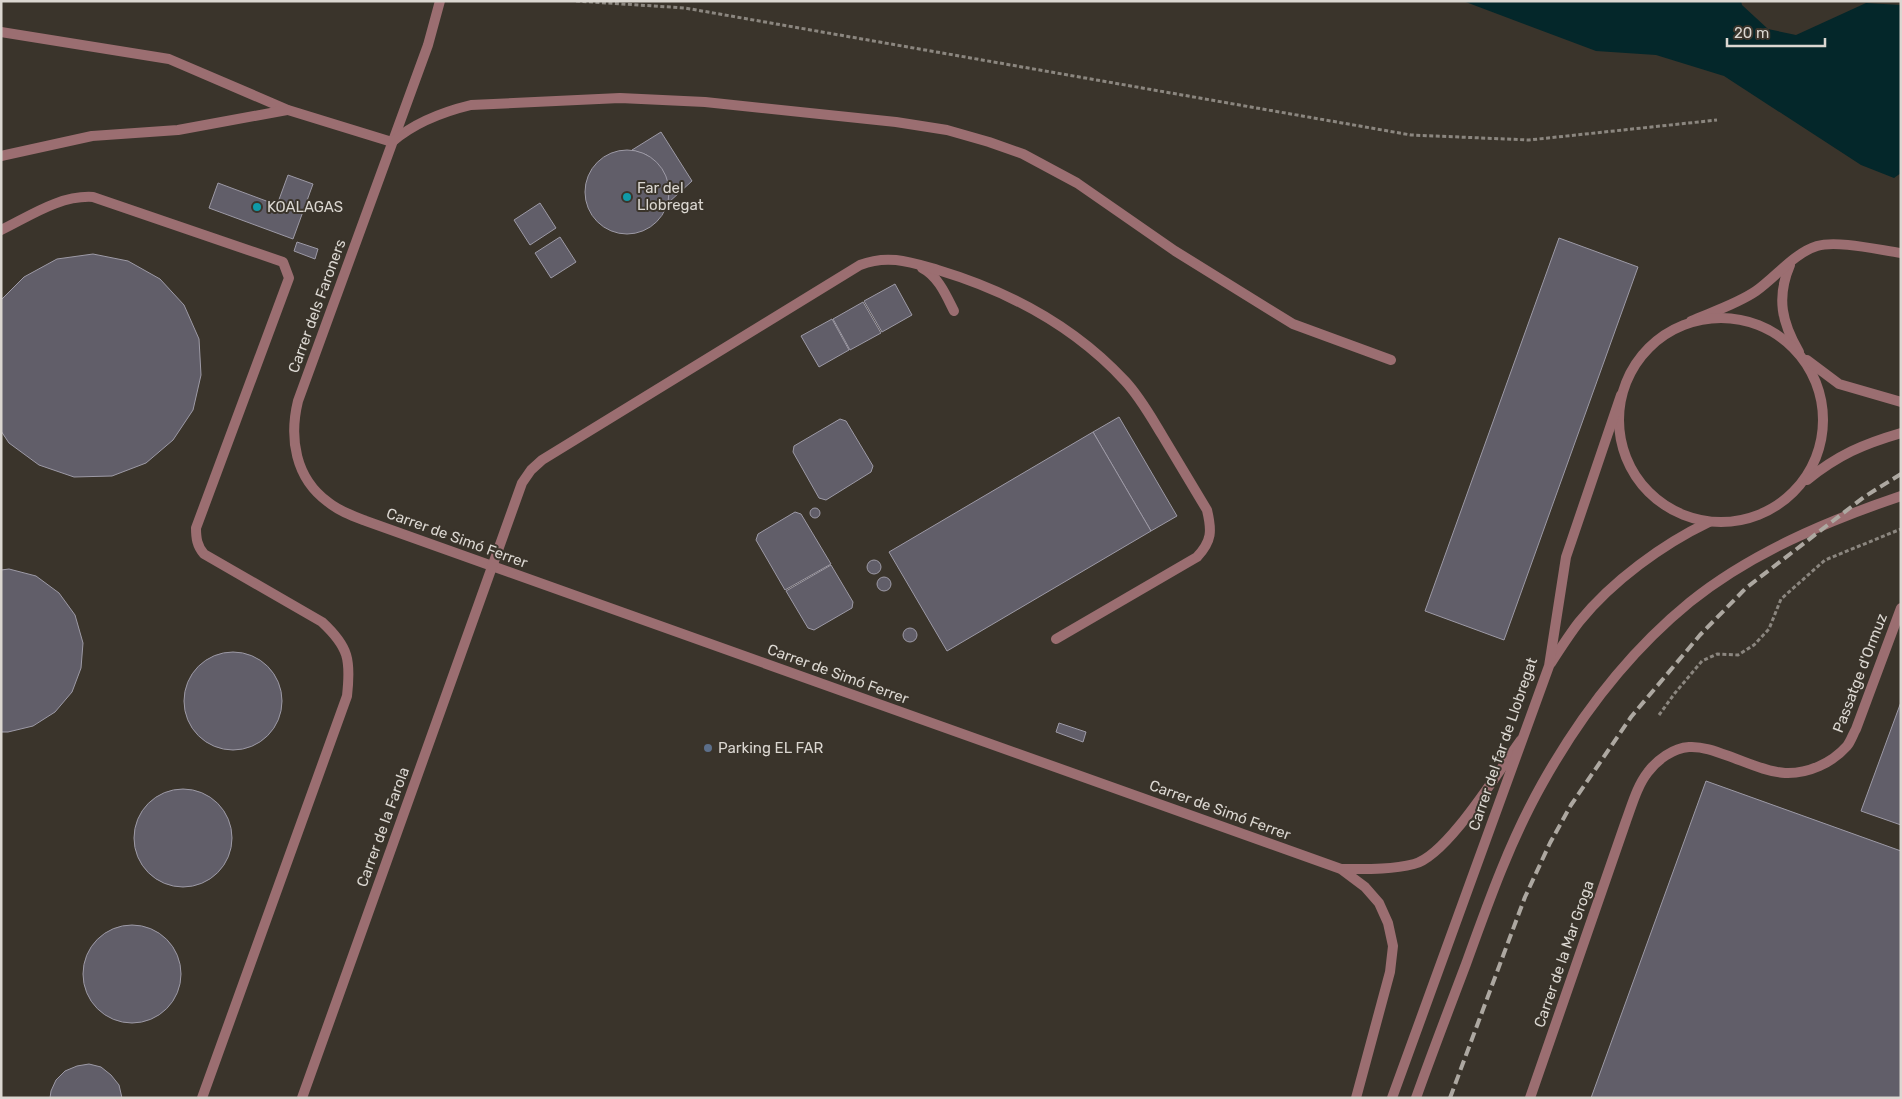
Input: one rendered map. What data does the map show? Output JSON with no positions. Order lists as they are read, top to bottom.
{
  "streets": {
    "street": [
      "Carrer dels Faroners",
      "Carrer de Simó Ferrer",
      "Passatge d'Ormuz",
      "Carrer del far de Llobregat",
      "Carrer de la Farola",
      "Carrer de la Mar Groga"
    ]
  },
  "crossings": [
    ["Carrer dels Faroners", "Carrer de Simó Ferrer"],
    ["Carrer de Simó Ferrer", "Carrer de la Farola"],
    ["Passatge d'Ormuz", "Carrer de la Mar Groga"]
  ],
  "places": ["Far del Llobregat", "KOALAGAS", "Parking EL FAR"],
  "scale_bar": "20 m"
}
